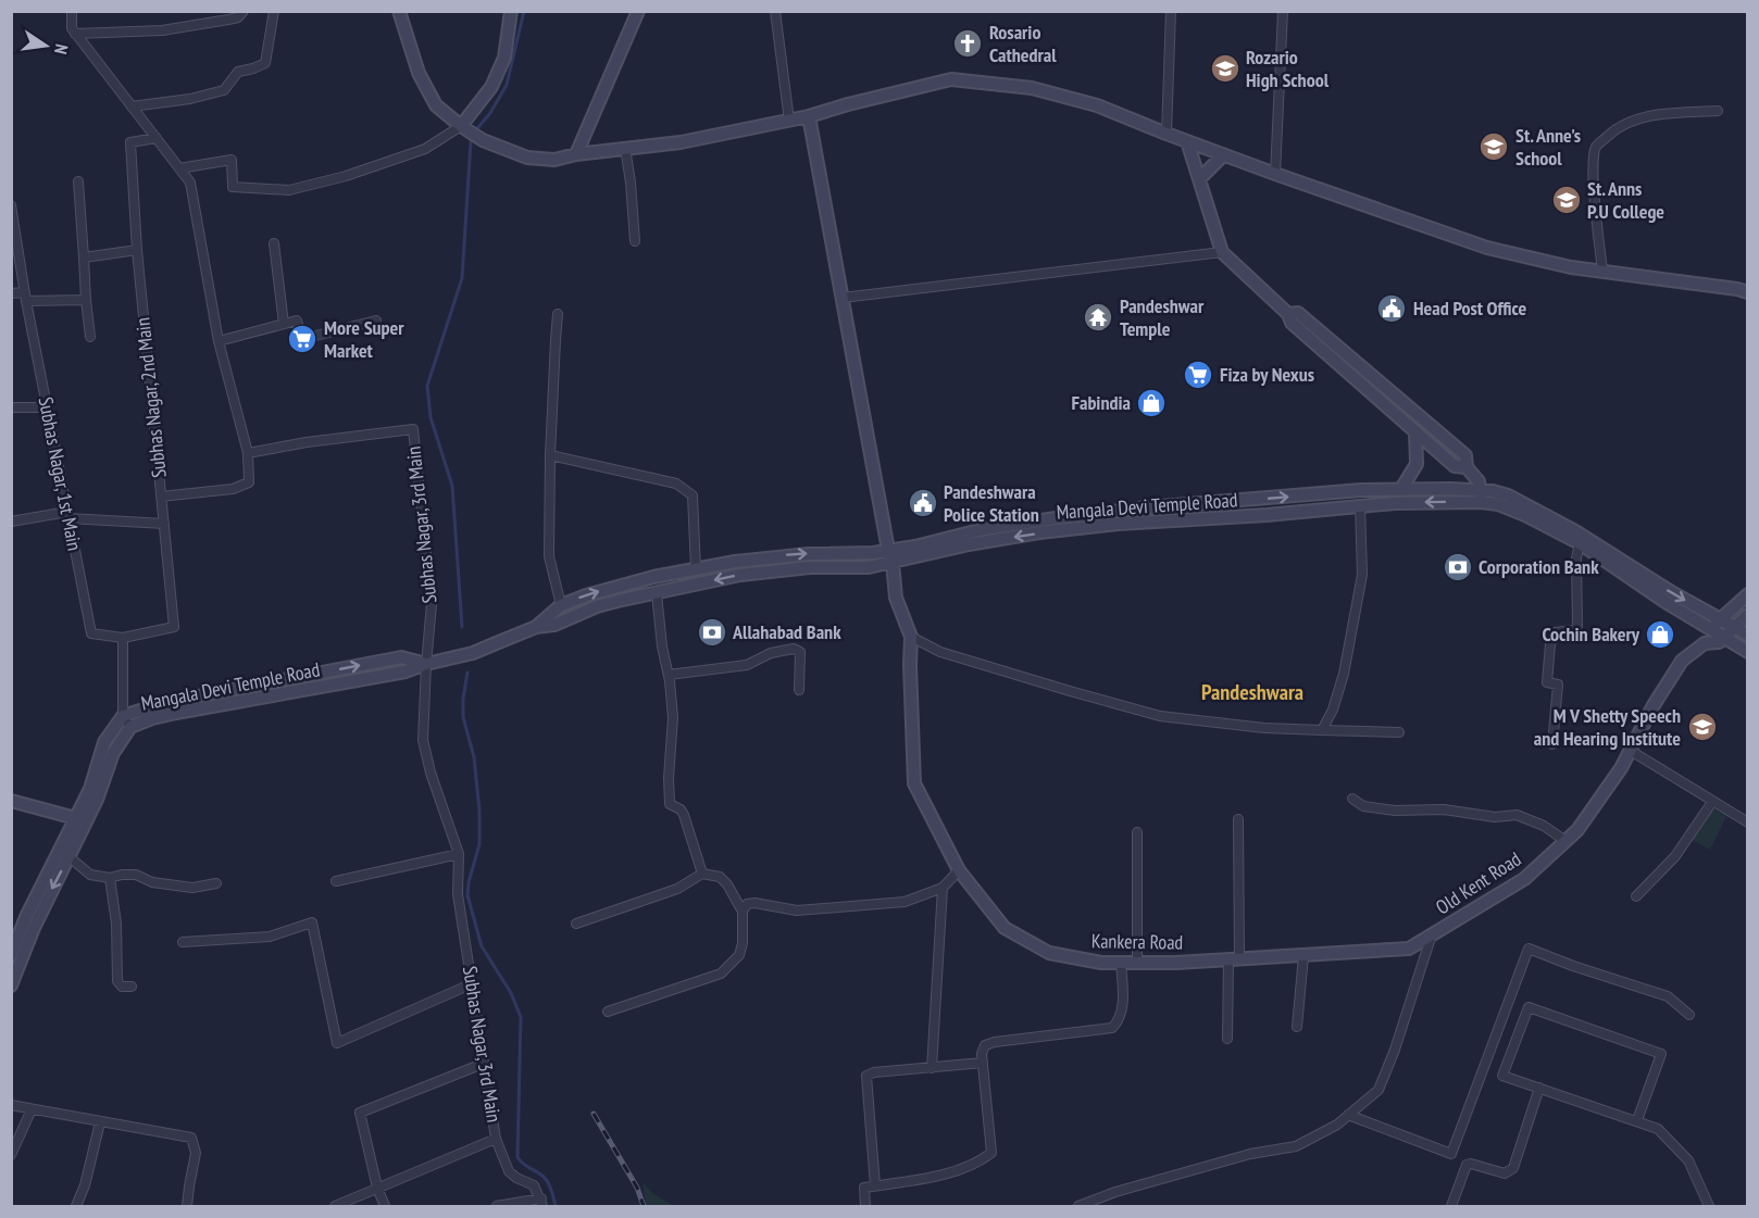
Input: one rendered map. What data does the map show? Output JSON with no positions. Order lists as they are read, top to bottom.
{
  "streets": {
    "main road": ["Mangala Devi Temple Road", "Old Kent Road", "Kankera Road"],
    "street": ["Subhas Nagar, 2nd Main", "Subhas Nagar, 1st Main", "Subhas Nagar, 3rd Main"]
  },
  "crossings": [
    ["Subhas Nagar, 2nd Main", "Subhas Nagar, 1st Main"],
    ["Mangala Devi Temple Road", "Subhas Nagar, 3rd Main"],
    ["Old Kent Road", "Kankera Road"]
  ],
  "districts": ["Pandeshwara"],
  "places": {
    "church": ["Rosario Cathedral"],
    "school or university": [
      "Rozario High School",
      "St. Anne's School",
      "St. Anns P.U College",
      "M V Shetty Speech and Hearing Institute"
    ],
    "public building": ["Head Post Office", "Pandeshwara Police Station"],
    "temple": ["Pandeshwar Temple"],
    "supermarket": ["More Super Market", "Fiza by Nexus"],
    "shop": ["Fabindia", "Cochin Bakery"],
    "bank": ["Corporation Bank", "Allahabad Bank"]
  },
  "north": "right"
}
